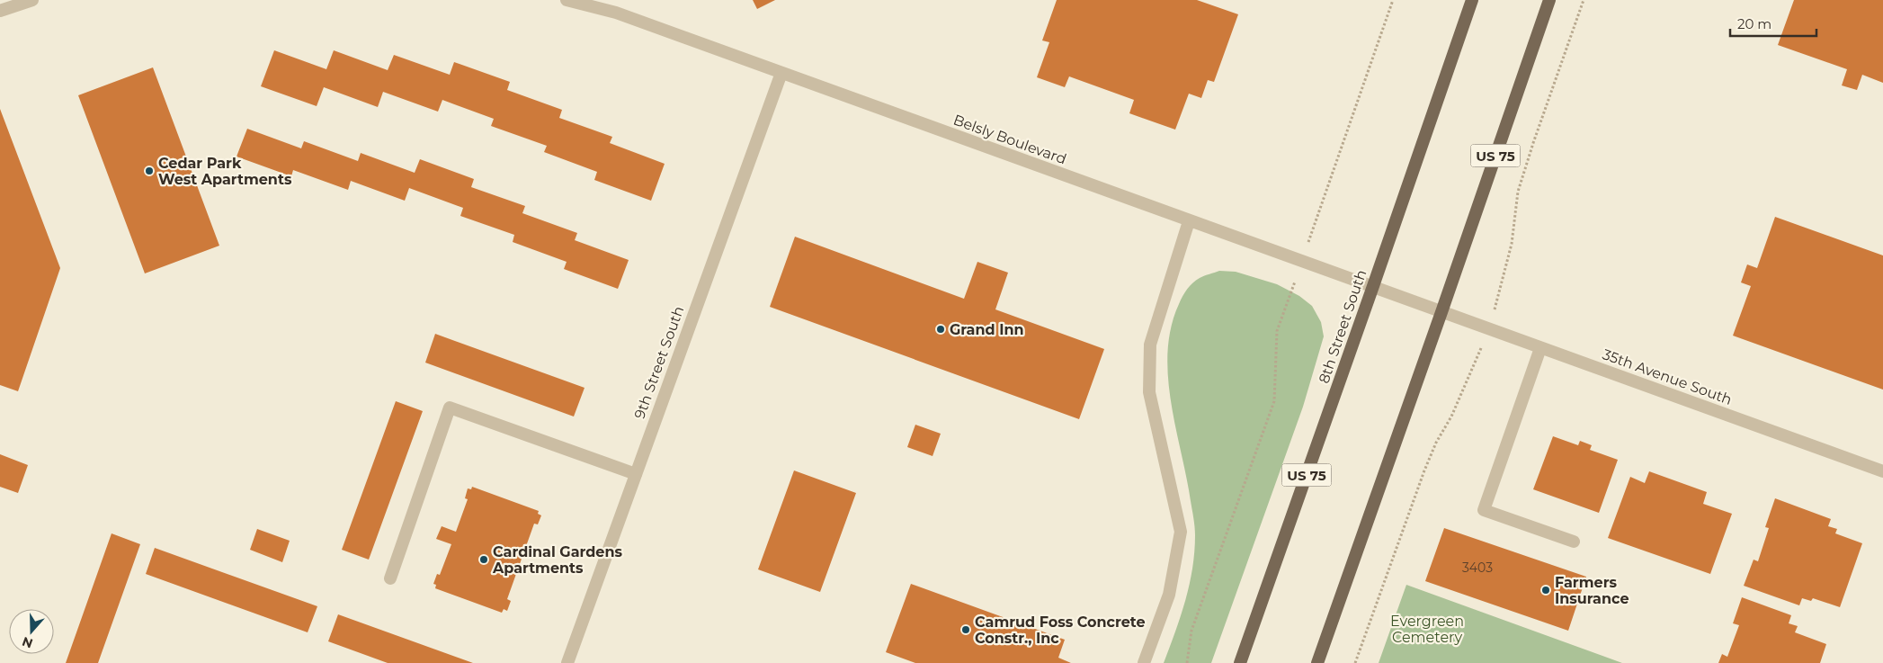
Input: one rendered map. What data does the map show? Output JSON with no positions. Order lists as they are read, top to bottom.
{
  "streets": {
    "main road": ["US 75", "8th Street South"],
    "street": ["Belsly Boulevard", "9th Street South", "35th Avenue South"]
  },
  "crossings": [
    ["Belsly Boulevard", "US 75"],
    ["Belsly Boulevard", "8th Street South"],
    ["Belsly Boulevard", "9th Street South"],
    ["Belsly Boulevard", "35th Avenue South"],
    ["US 75", "35th Avenue South"]
  ],
  "parks": ["Evergreen Cemetery"],
  "places": [
    "Cedar Park West Apartments",
    "Grand Inn",
    "Cardinal Gardens Apartments",
    "Farmers Insurance",
    "Camrud Foss Concrete Constr., Inc"
  ],
  "house_numbers": ["3403"],
  "scale_bar": "20 m",
  "north": "bottom"
}
